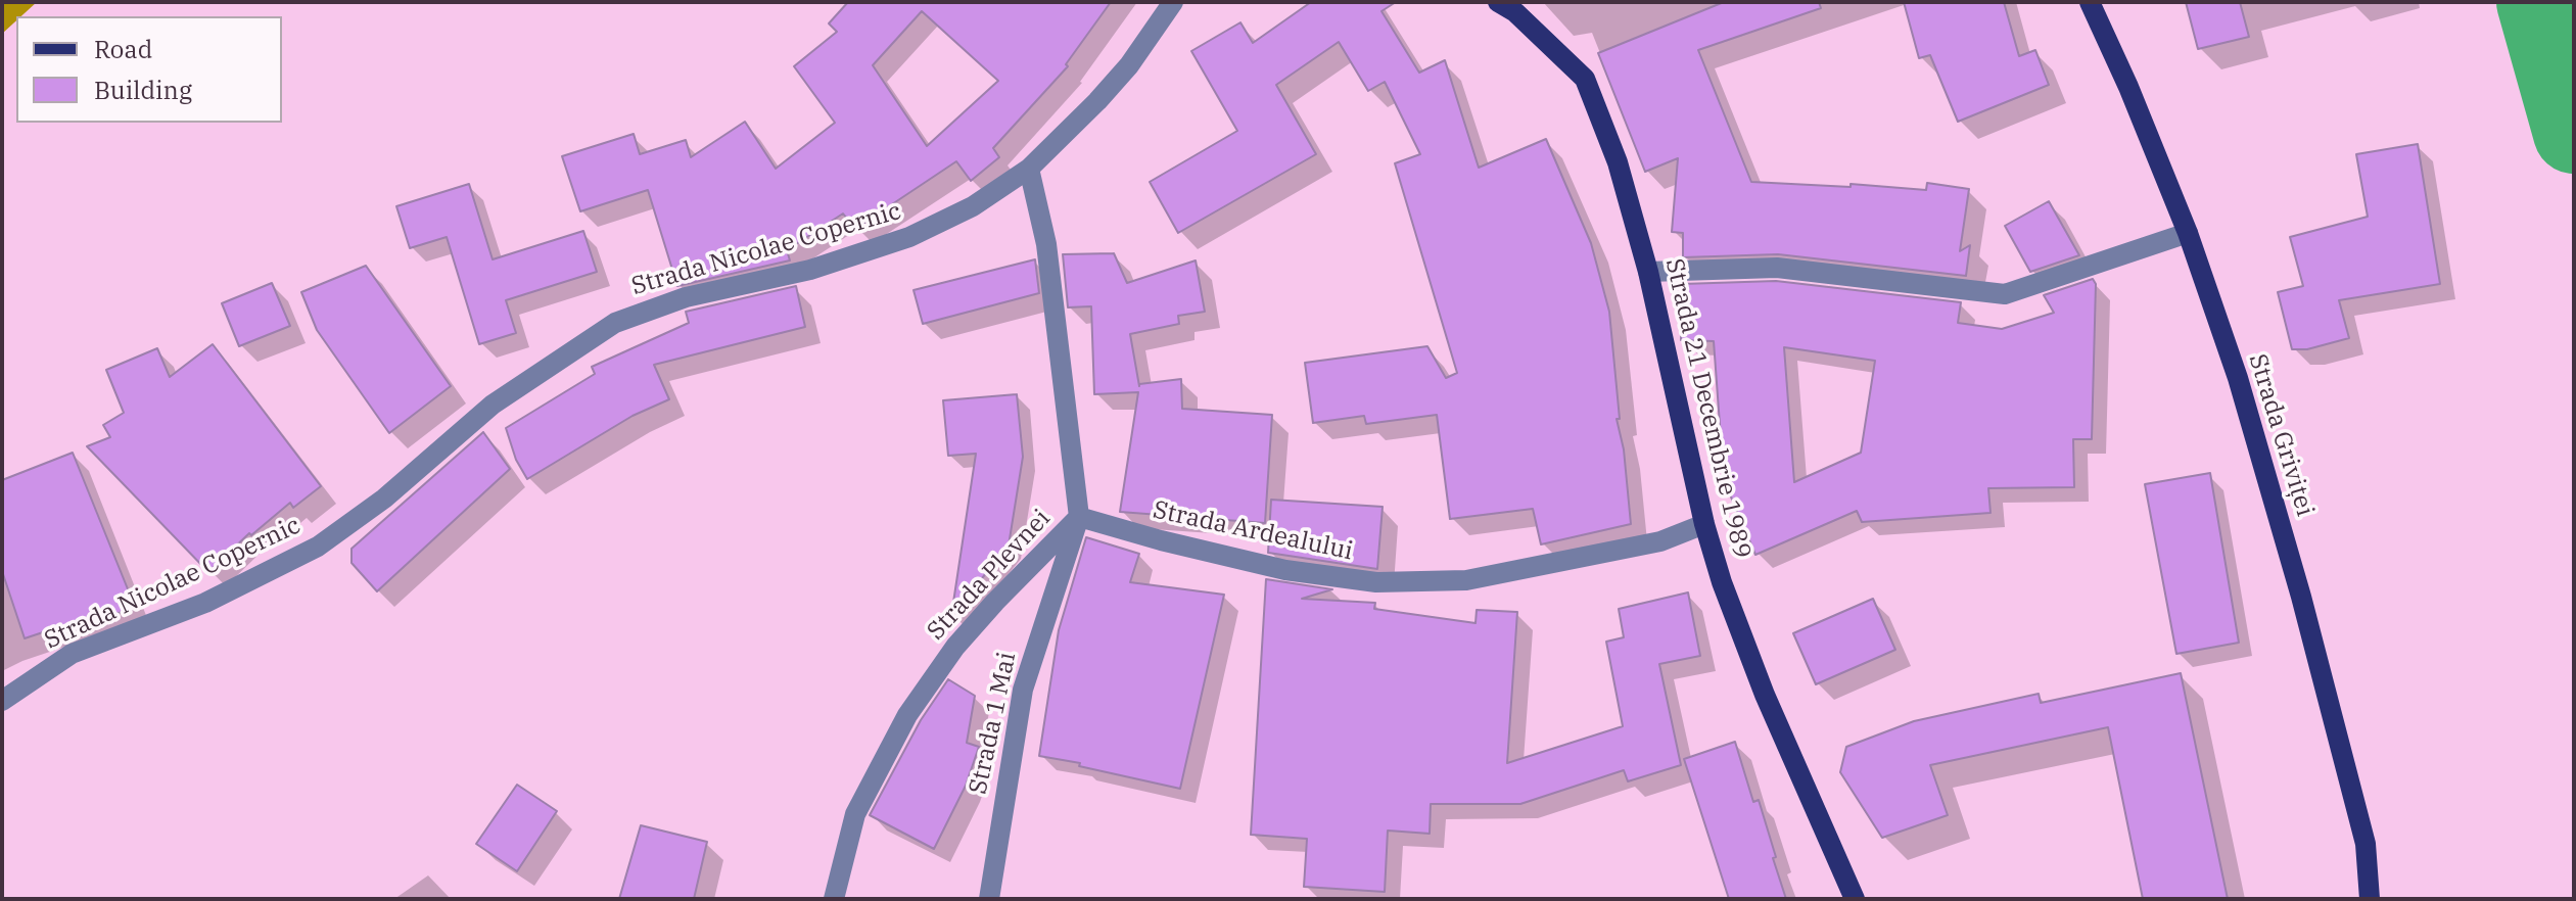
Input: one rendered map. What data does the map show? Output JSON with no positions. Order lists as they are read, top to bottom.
{
  "streets": {
    "main road": ["Strada 21 Decembrie 1989", "Strada Griviței"],
    "street": [
      "Strada Nicolae Copernic",
      "Strada Ardealului",
      "Strada Plevnei",
      "Strada 1 Mai"
    ]
  },
  "crossings": [
    ["Strada Nicolae Copernic", "Strada Plevnei"],
    ["Strada 21 Decembrie 1989", "Strada Ardealului"],
    ["Strada Ardealului", "Strada Plevnei"],
    ["Strada Ardealului", "Strada 1 Mai"],
    ["Strada Plevnei", "Strada 1 Mai"]
  ],
  "legend": ["Road", "Building"]
}
